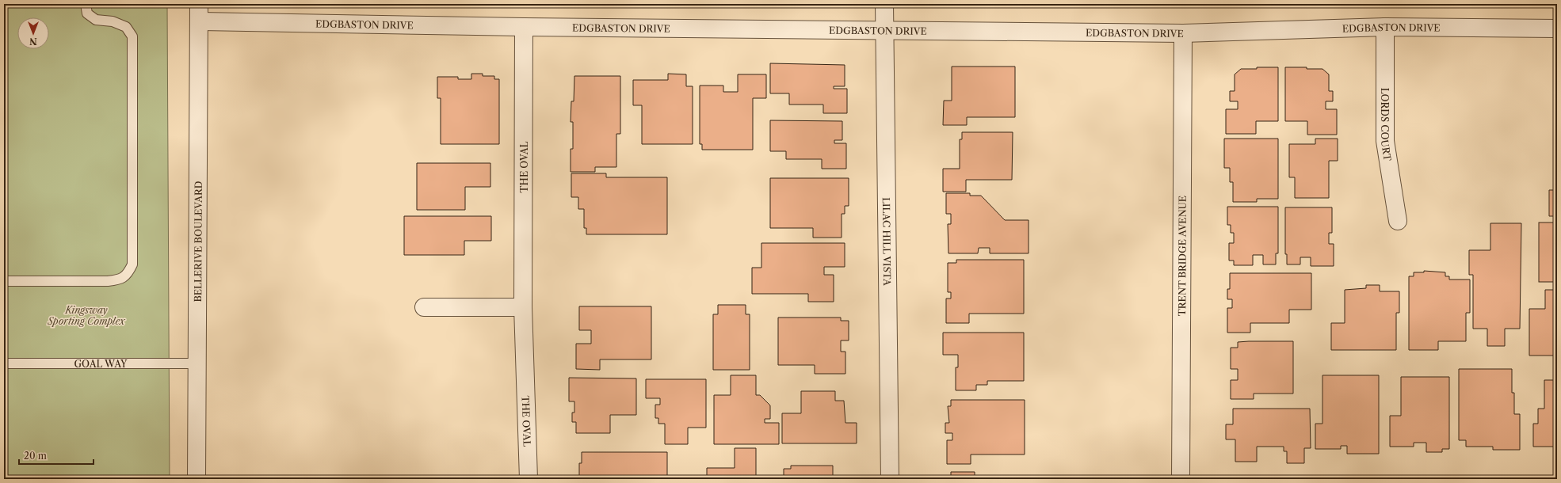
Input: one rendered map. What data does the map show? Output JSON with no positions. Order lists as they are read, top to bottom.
{
  "streets": {
    "street": [
      "EDGBASTON DRIVE",
      "LORDS COURT",
      "THE OVAL",
      "BELLERIVE BOULEVARD",
      "LILAC HILL VISTA",
      "TRENT BRIDGE AVENUE"
    ],
    "lane": ["GOAL WAY"]
  },
  "crossings": [
    ["EDGBASTON DRIVE", "LORDS COURT"],
    ["EDGBASTON DRIVE", "THE OVAL"],
    ["EDGBASTON DRIVE", "BELLERIVE BOULEVARD"],
    ["EDGBASTON DRIVE", "LILAC HILL VISTA"],
    ["EDGBASTON DRIVE", "TRENT BRIDGE AVENUE"],
    ["BELLERIVE BOULEVARD", "GOAL WAY"]
  ],
  "parks": ["Kingsway Sporting Complex"],
  "scale_bar": "20 m",
  "north": "bottom"
}
